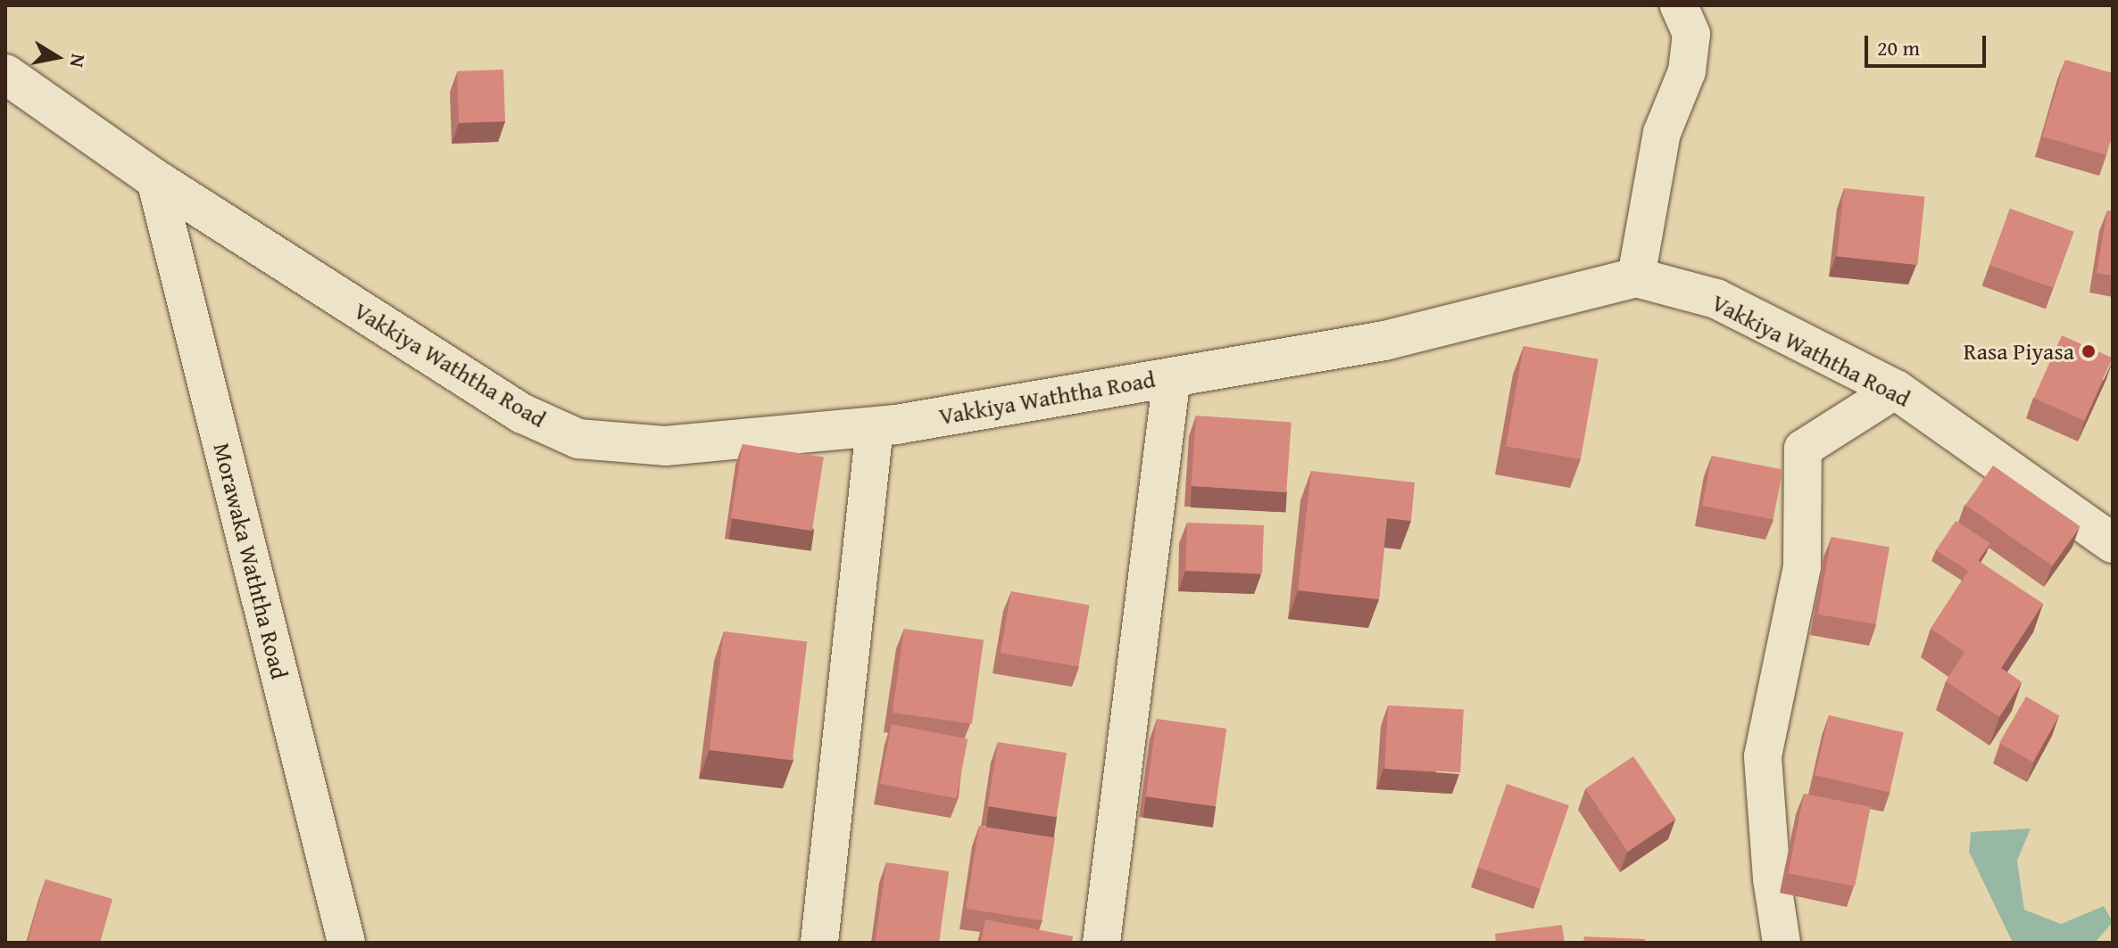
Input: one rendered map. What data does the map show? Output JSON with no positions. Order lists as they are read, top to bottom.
{
  "streets": {
    "street": ["Vakkiya Waththa Road", "Morawaka Waththa Road"]
  },
  "crossings": [
    ["Vakkiya Waththa Road", "Morawaka Waththa Road"]
  ],
  "places": ["Rasa Piyasa"],
  "scale_bar": "20 m",
  "north": "right"
}
